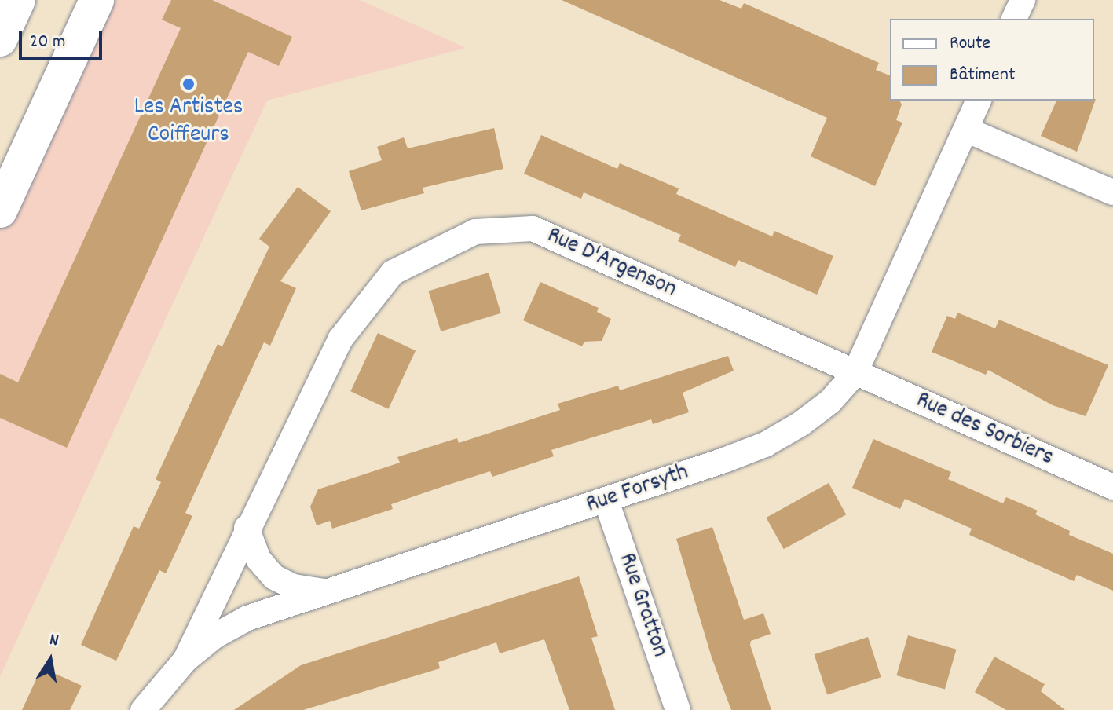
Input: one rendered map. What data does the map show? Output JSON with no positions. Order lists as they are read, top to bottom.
{
  "streets": {
    "street": [
      "Rue D'Argenson",
      "Rue des Sorbiers",
      "Rue Forsyth",
      "Rue Gratton"
    ]
  },
  "crossings": [
    ["Rue D'Argenson", "Rue des Sorbiers"],
    ["Rue D'Argenson", "Rue Forsyth"],
    ["Rue des Sorbiers", "Rue Forsyth"],
    ["Rue Forsyth", "Rue Gratton"]
  ],
  "places": ["Les Artistes Coiffeurs"],
  "legend": ["Route", "Bâtiment"],
  "scale_bar": "20 m",
  "north": "top"
}
